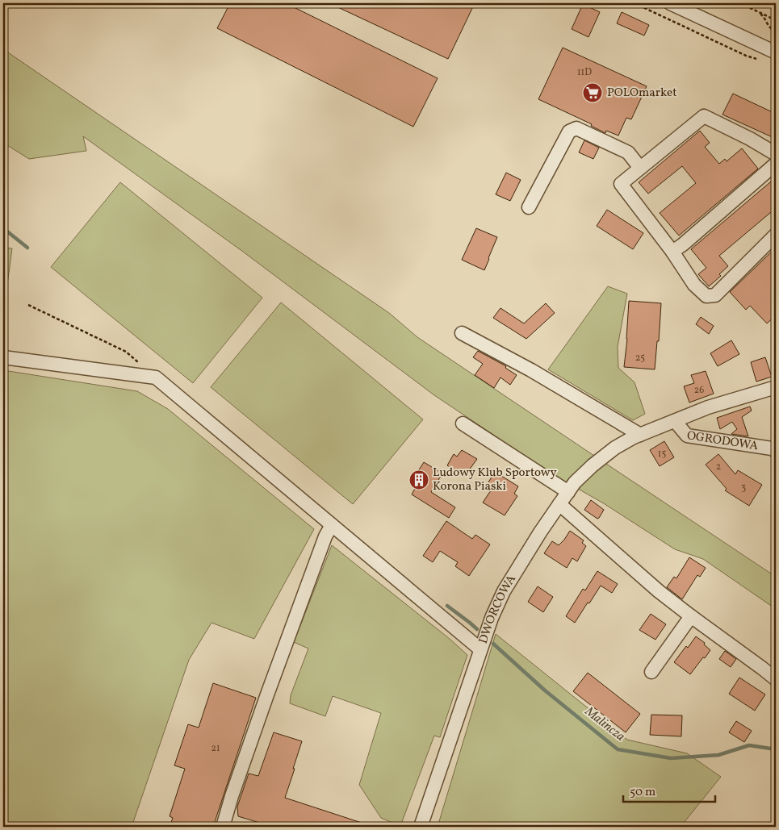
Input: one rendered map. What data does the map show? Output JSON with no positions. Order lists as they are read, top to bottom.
{
  "streets": {
    "street": ["OGRODOWA", "DWORCOWA"]
  },
  "crossings": [
    ["OGRODOWA", "DWORCOWA"]
  ],
  "water": ["Malincza"],
  "places": {
    "supermarket": ["POLOmarket"],
    "building": ["Ludowy Klub Sportowy Korona Piaski"]
  },
  "house_numbers": [
    "11D",
    "25",
    "26",
    "15",
    "2",
    "3",
    "21"
  ],
  "scale_bar": "50 m"
}
